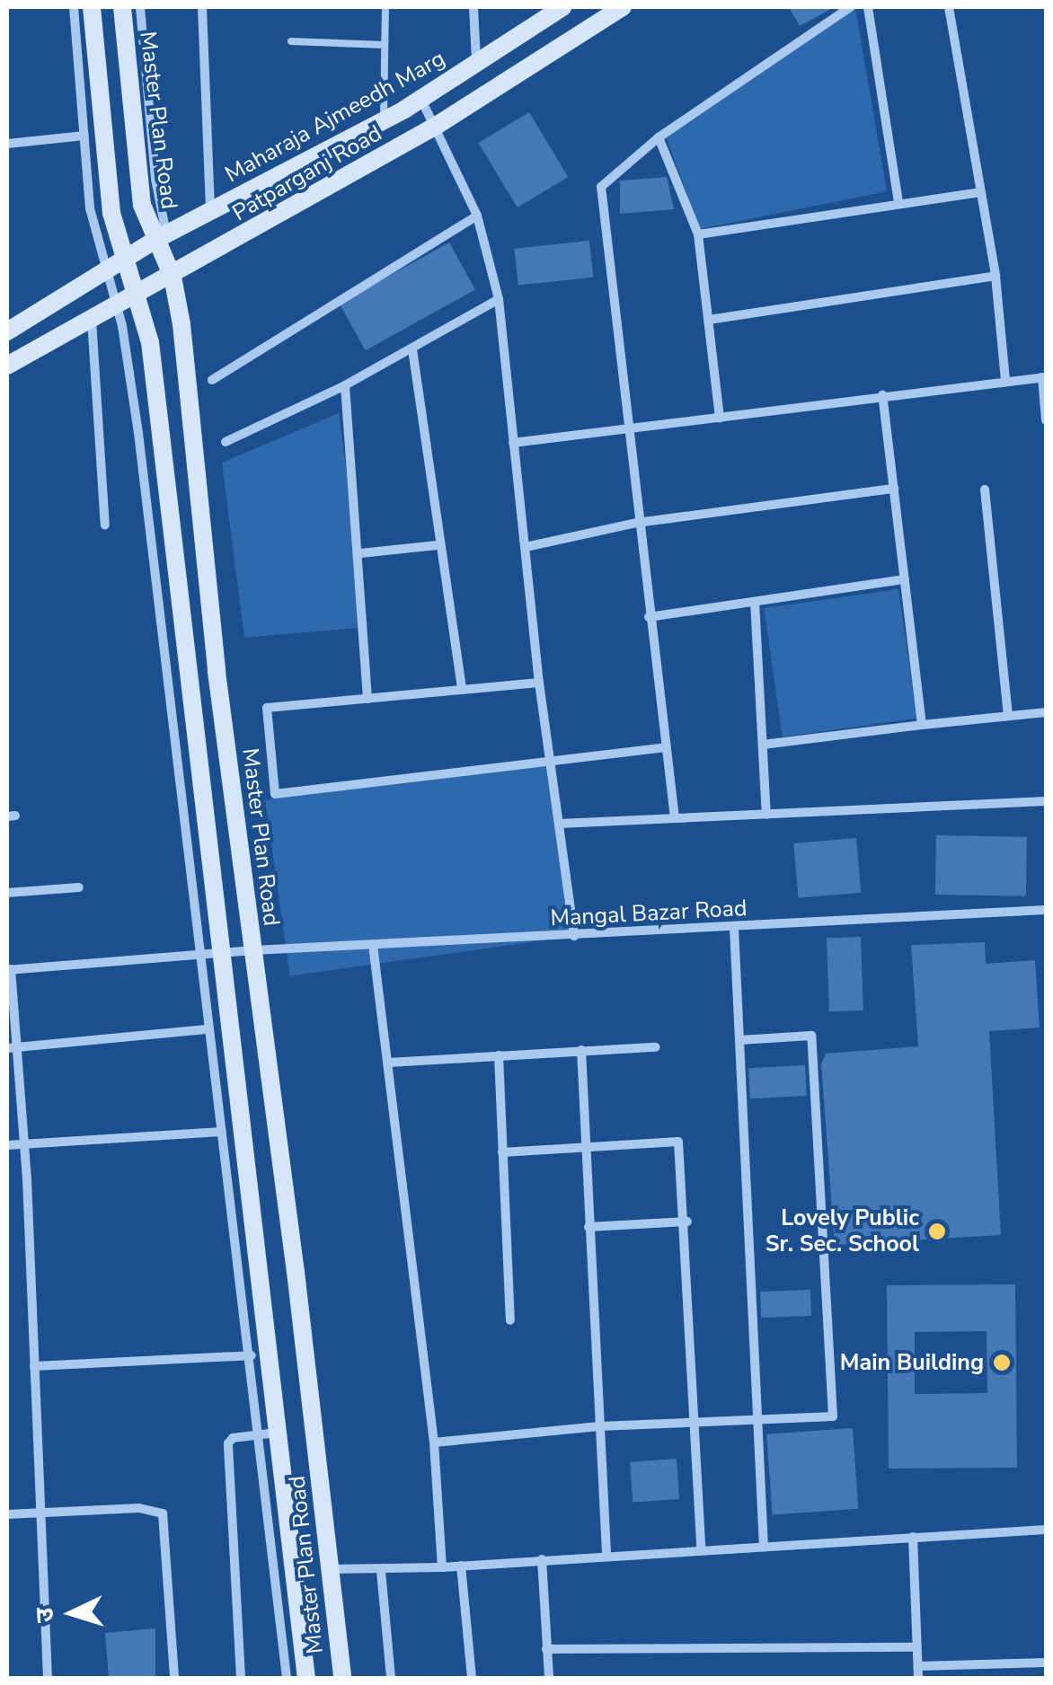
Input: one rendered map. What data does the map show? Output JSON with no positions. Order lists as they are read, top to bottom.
{
  "streets": {
    "main road": ["Maharaja Ajmeedh Marg", "Master Plan Road", "Patparganj Road"],
    "street": ["Mangal Bazar Road"]
  },
  "crossings": [
    ["Maharaja Ajmeedh Marg", "Master Plan Road"],
    ["Master Plan Road", "Patparganj Road"],
    ["Master Plan Road", "Mangal Bazar Road"]
  ],
  "places": ["Lovely Public Sr. Sec. School", "Main Building"],
  "north": "left"
}
